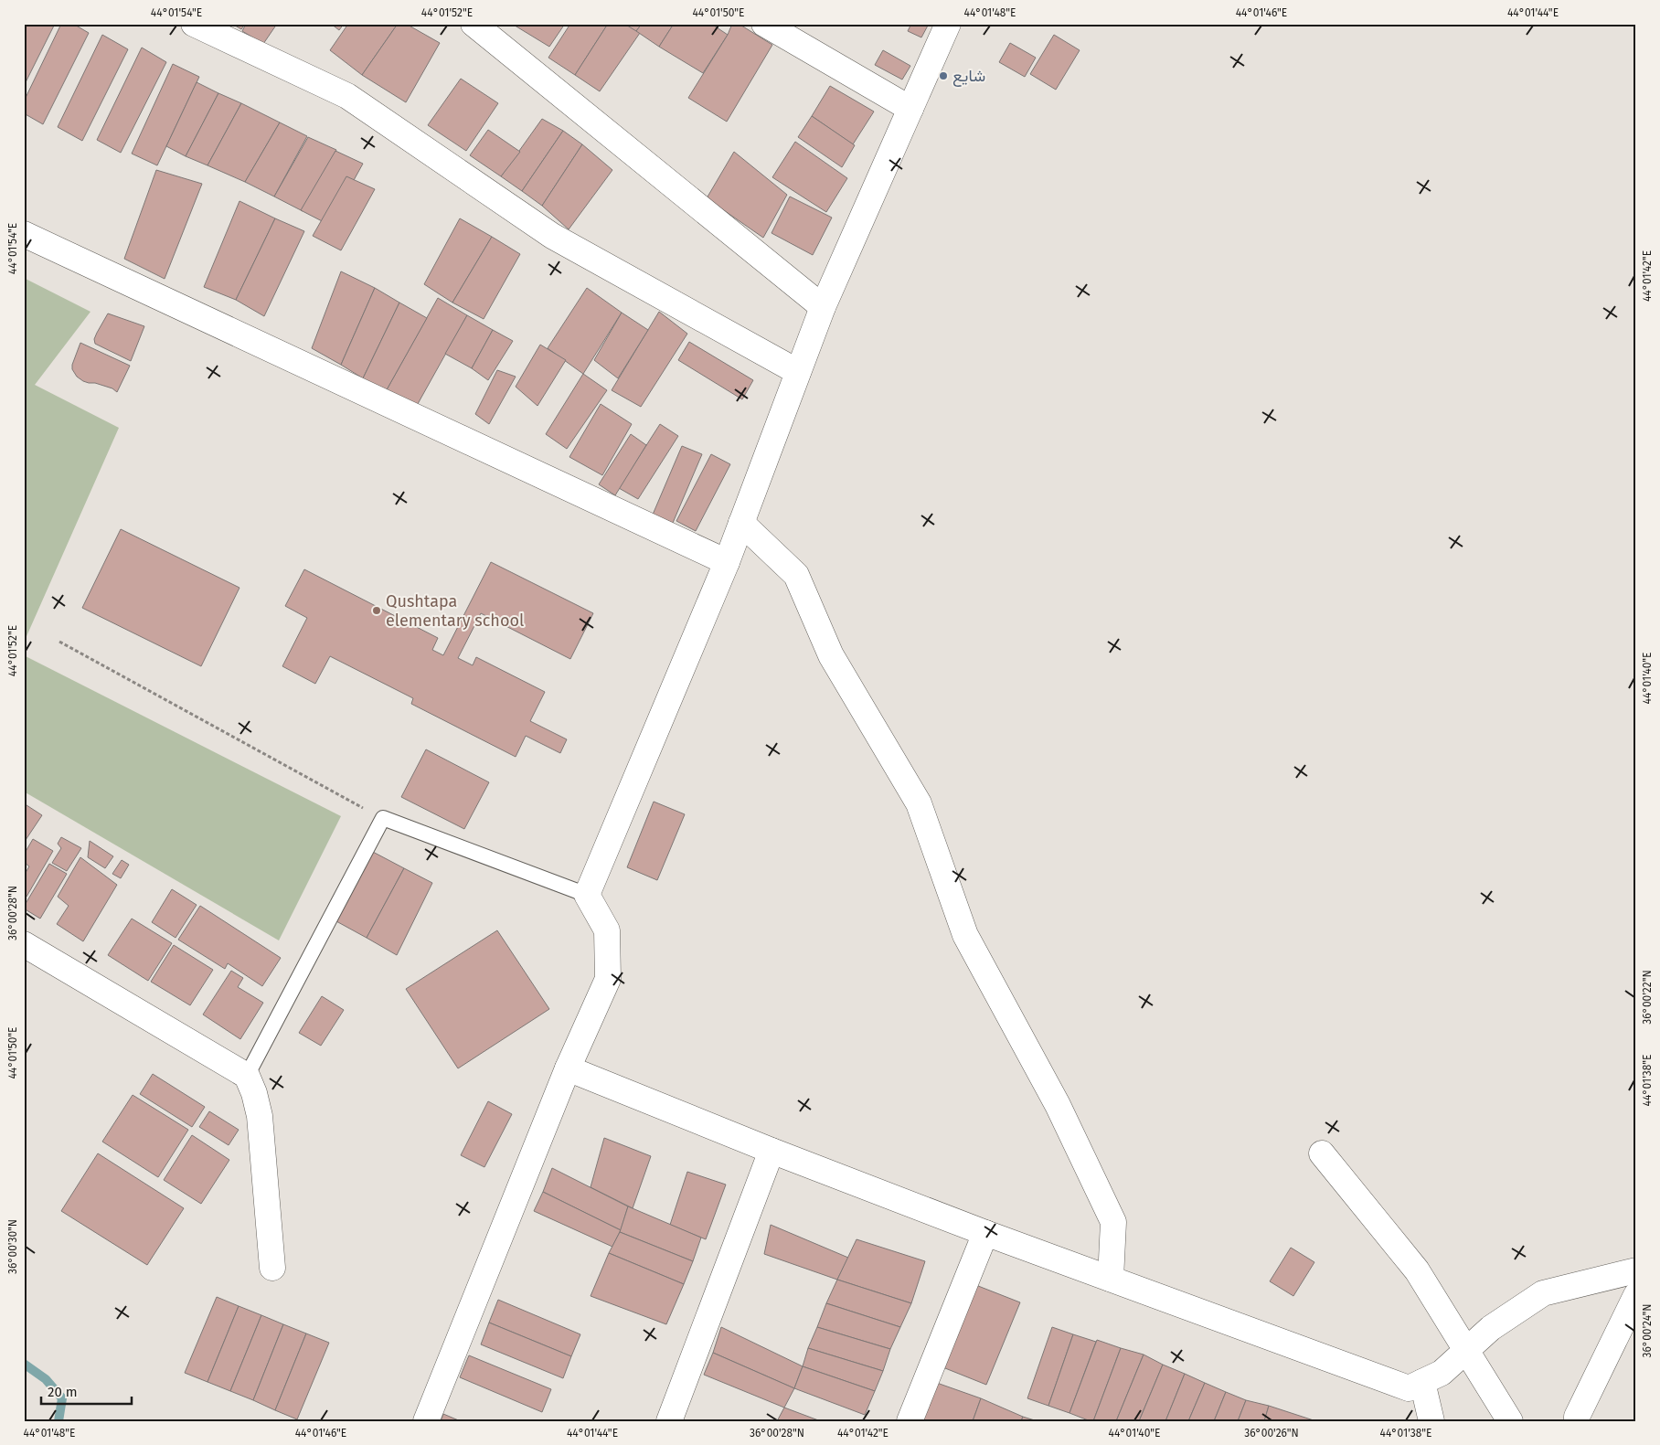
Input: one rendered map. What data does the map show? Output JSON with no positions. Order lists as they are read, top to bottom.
{
  "places": ["شايع", "Qushtapa elementary school"],
  "scale_bar": "20 m",
  "coordinates": [
    "44°01'54\"E",
    "44°01'52\"E",
    "44°01'50\"E",
    "44°01'48\"E",
    "44°01'46\"E",
    "44°01'44\"E",
    "44°01'42\"E",
    "44°01'40\"E",
    "36°00'28\"N",
    "36°00'22\"N",
    "44°01'38\"E",
    "36°00'30\"N",
    "36°00'24\"N",
    "36°00'26\"N"
  ]
}
